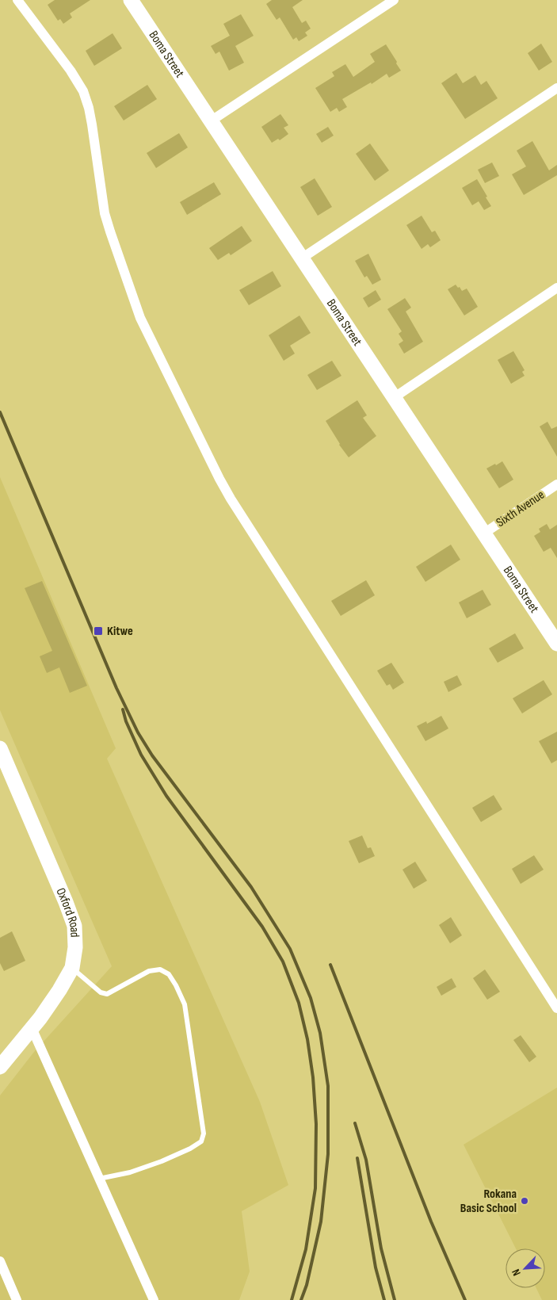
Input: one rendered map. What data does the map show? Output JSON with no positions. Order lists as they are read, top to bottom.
{
  "streets": {
    "street": ["Boma Street", "Sixth Avenue", "Oxford Road"]
  },
  "crossings": [
    ["Boma Street", "Sixth Avenue"]
  ],
  "places": {
    "transit": ["Kitwe"],
    "other": ["Rokana Basic School"]
  },
  "north": "bottom left"
}
